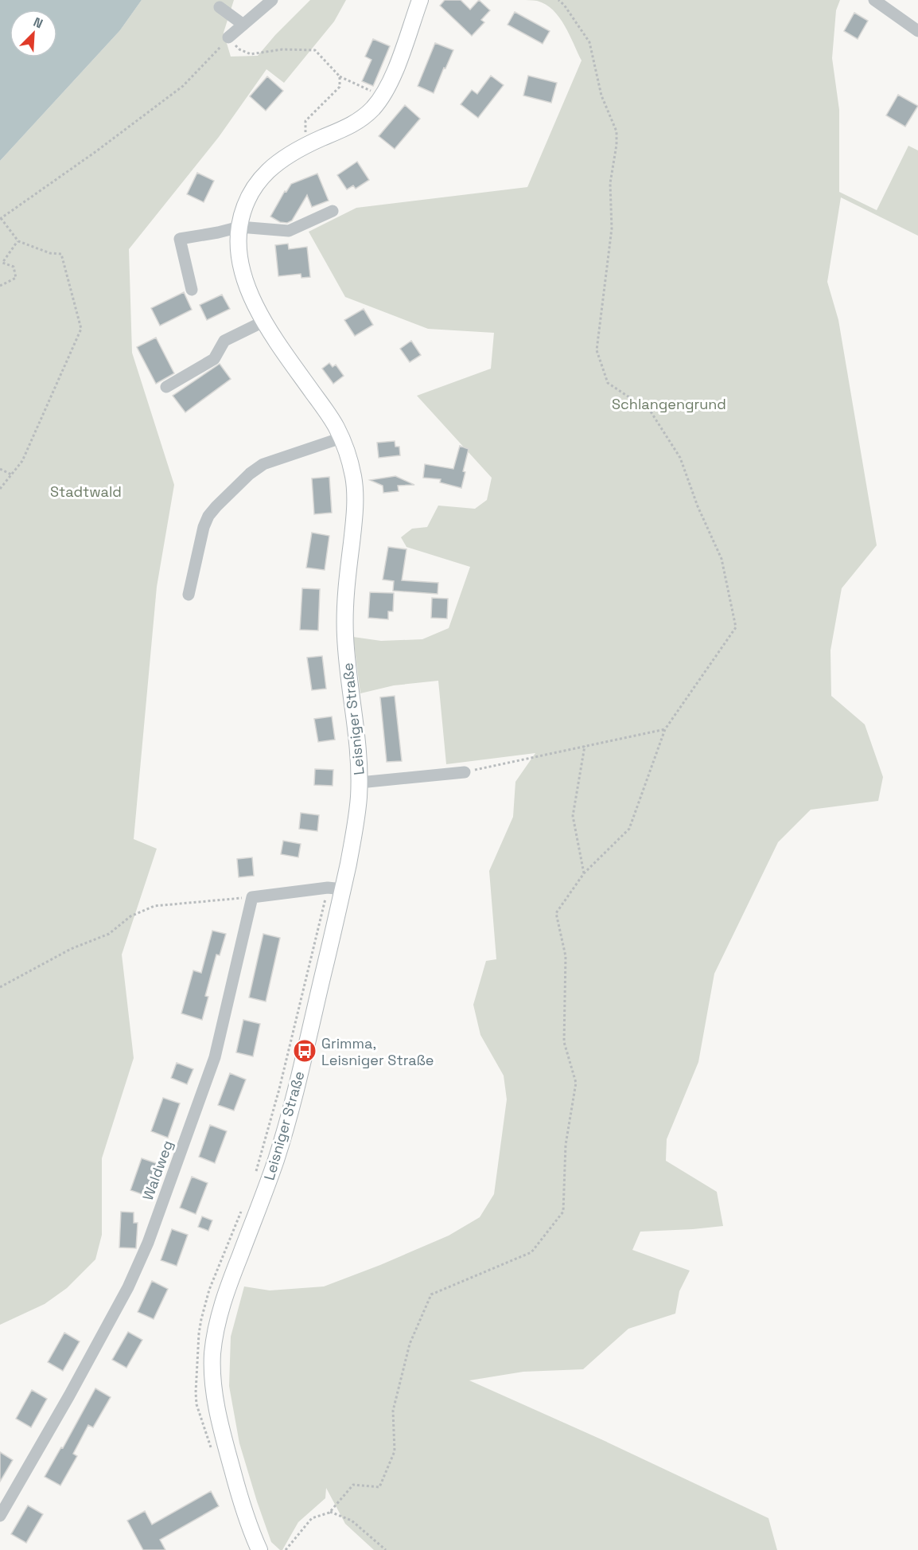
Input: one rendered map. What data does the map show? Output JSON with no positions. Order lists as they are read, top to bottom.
{
  "streets": {
    "main road": ["Leisniger Straße"],
    "street": ["Waldweg"]
  },
  "parks": ["Schlangengrund", "Stadtwald"],
  "places": {
    "bus stop": ["Grimma, Leisniger Straße"]
  },
  "north": "top right"
}
